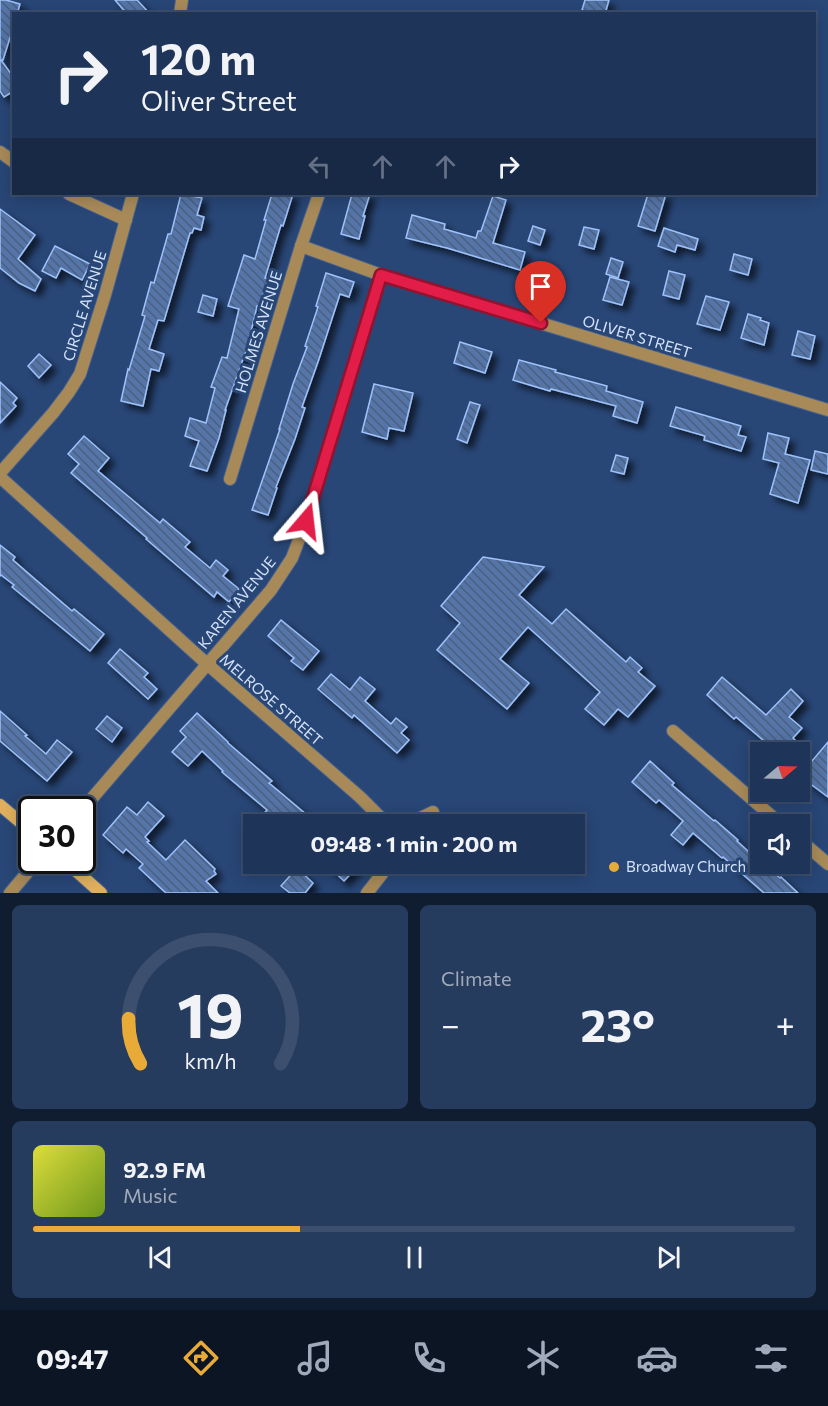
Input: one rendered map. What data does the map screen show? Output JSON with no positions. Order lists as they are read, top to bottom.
{
  "streets": {
    "street": [
      "CIRCLE AVENUE",
      "HOLMES AVENUE",
      "OLIVER STREET",
      "KAREN AVENUE",
      "MELROSE STREET"
    ]
  },
  "crossings": [
    ["CIRCLE AVENUE", "MELROSE STREET"],
    ["HOLMES AVENUE", "OLIVER STREET"],
    ["OLIVER STREET", "KAREN AVENUE"],
    ["KAREN AVENUE", "MELROSE STREET"]
  ],
  "places": ["Broadway Church"],
  "north": "right",
  "page": {
    "turn": ["120 m", "Oliver Street"],
    "limit": "30",
    "trip": "09:48 · 1 min · 200 m",
    "tile": "Climate",
    "heat": ["−", "23°", "+"],
    "song": ["92.9 FM", "Music"],
    "tabs": "09:47",
    "gauge": ["19", "km/h"]
  }
}
